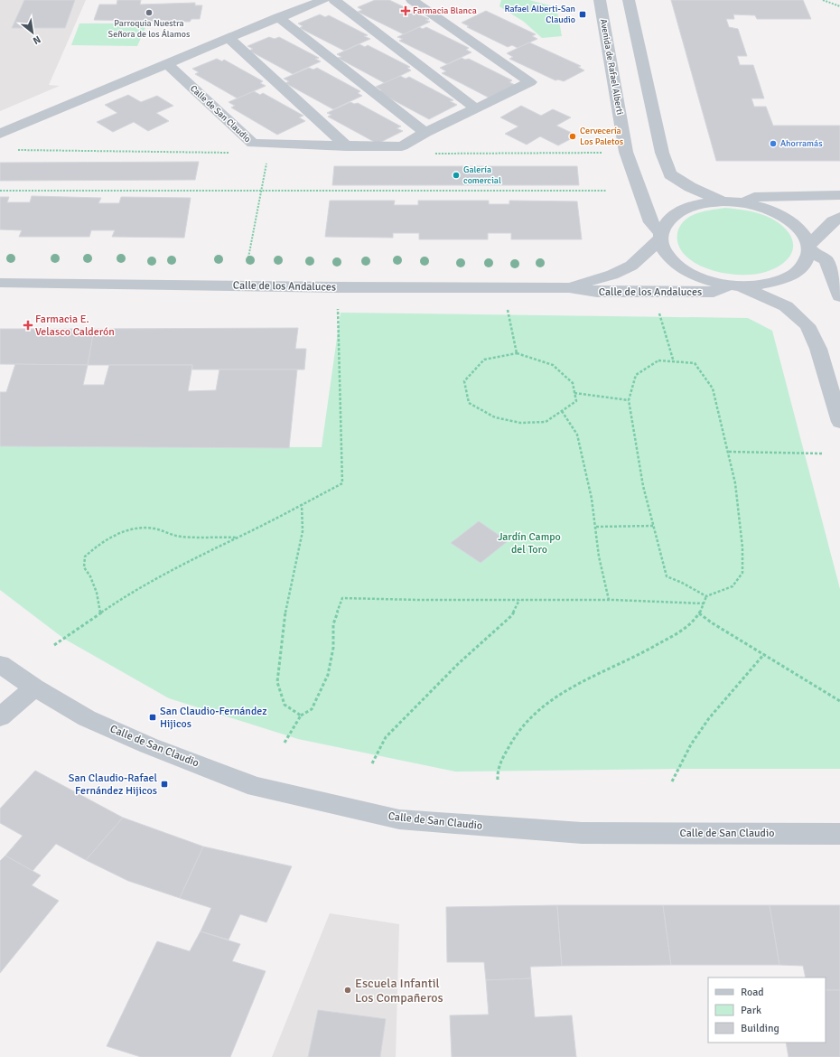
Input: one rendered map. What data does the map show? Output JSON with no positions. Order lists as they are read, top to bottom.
{
  "streets": {
    "street": ["Avenida de Rafael Alberti", "Calle de San Claudio", "Calle de los Andaluces"]
  },
  "crossings": [
    ["Avenida de Rafael Alberti", "Calle de los Andaluces"]
  ],
  "parks": ["Jardín Campo del Toro"],
  "places": {
    "health": ["Farmacia Blanca", "Farmacia E. Velasco Calderón"],
    "other": [
      "Parroquia Nuestra Señora de los Álamos",
      "Cervecería Los Paletos",
      "Ahorramás",
      "Galería comercial",
      "Escuela Infantil Los Compañeros"
    ],
    "transit": ["Rafael Alberti-San Claudio", "San Claudio-Fernández Hijicos", "San Claudio-Rafael Fernández Hijicos"]
  },
  "legend": ["Road", "Park", "Building"],
  "north": "bottom right"
}
